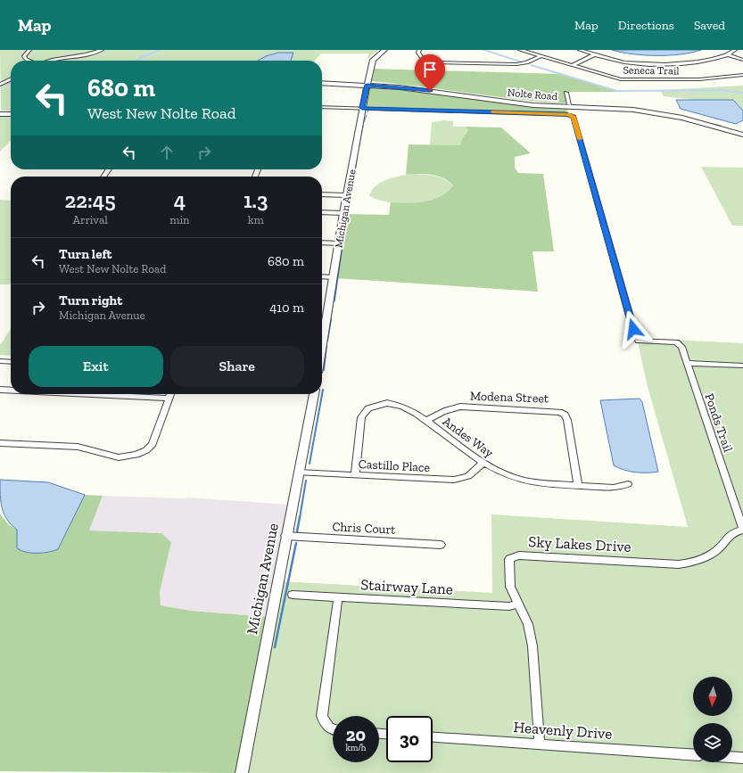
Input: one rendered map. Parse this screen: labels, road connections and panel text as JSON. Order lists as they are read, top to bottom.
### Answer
{
  "streets": {
    "street": [
      "Seneca Trail",
      "Nolte Road",
      "Michigan Avenue",
      "Modena Street",
      "Ponds Trail",
      "Andes Way",
      "Castillo Place",
      "Chris Court",
      "Sky Lakes Drive",
      "Stairway Lane",
      "Heavenly Drive"
    ]
  },
  "crossings": [
    ["Nolte Road", "Michigan Avenue"],
    ["Michigan Avenue", "Castillo Place"],
    ["Michigan Avenue", "Chris Court"],
    ["Modena Street", "Andes Way"],
    ["Ponds Trail", "Sky Lakes Drive"],
    ["Andes Way", "Castillo Place"],
    ["Sky Lakes Drive", "Stairway Lane"],
    ["Sky Lakes Drive", "Heavenly Drive"]
  ],
  "north": "bottom",
  "page": {
    "header": "Map",
    "nav": ["Map", "Directions", "Saved"],
    "turn": ["680 m", "West New Nolte Road"],
    "eta": [
      "22:45",
      "Arrival",
      "4",
      "min",
      "1.3",
      "km"
    ],
    "list": [
      {
        "name": "Turn left",
        "note": "West New Nolte Road",
        "value": "680 m"
      },
      {
        "name": "Turn right",
        "note": "Michigan Avenue",
        "value": "410 m"
      }
    ],
    "buttons": ["Exit", "Share"],
    "speed": "20 km/h",
    "limit": "30"
  }
}
